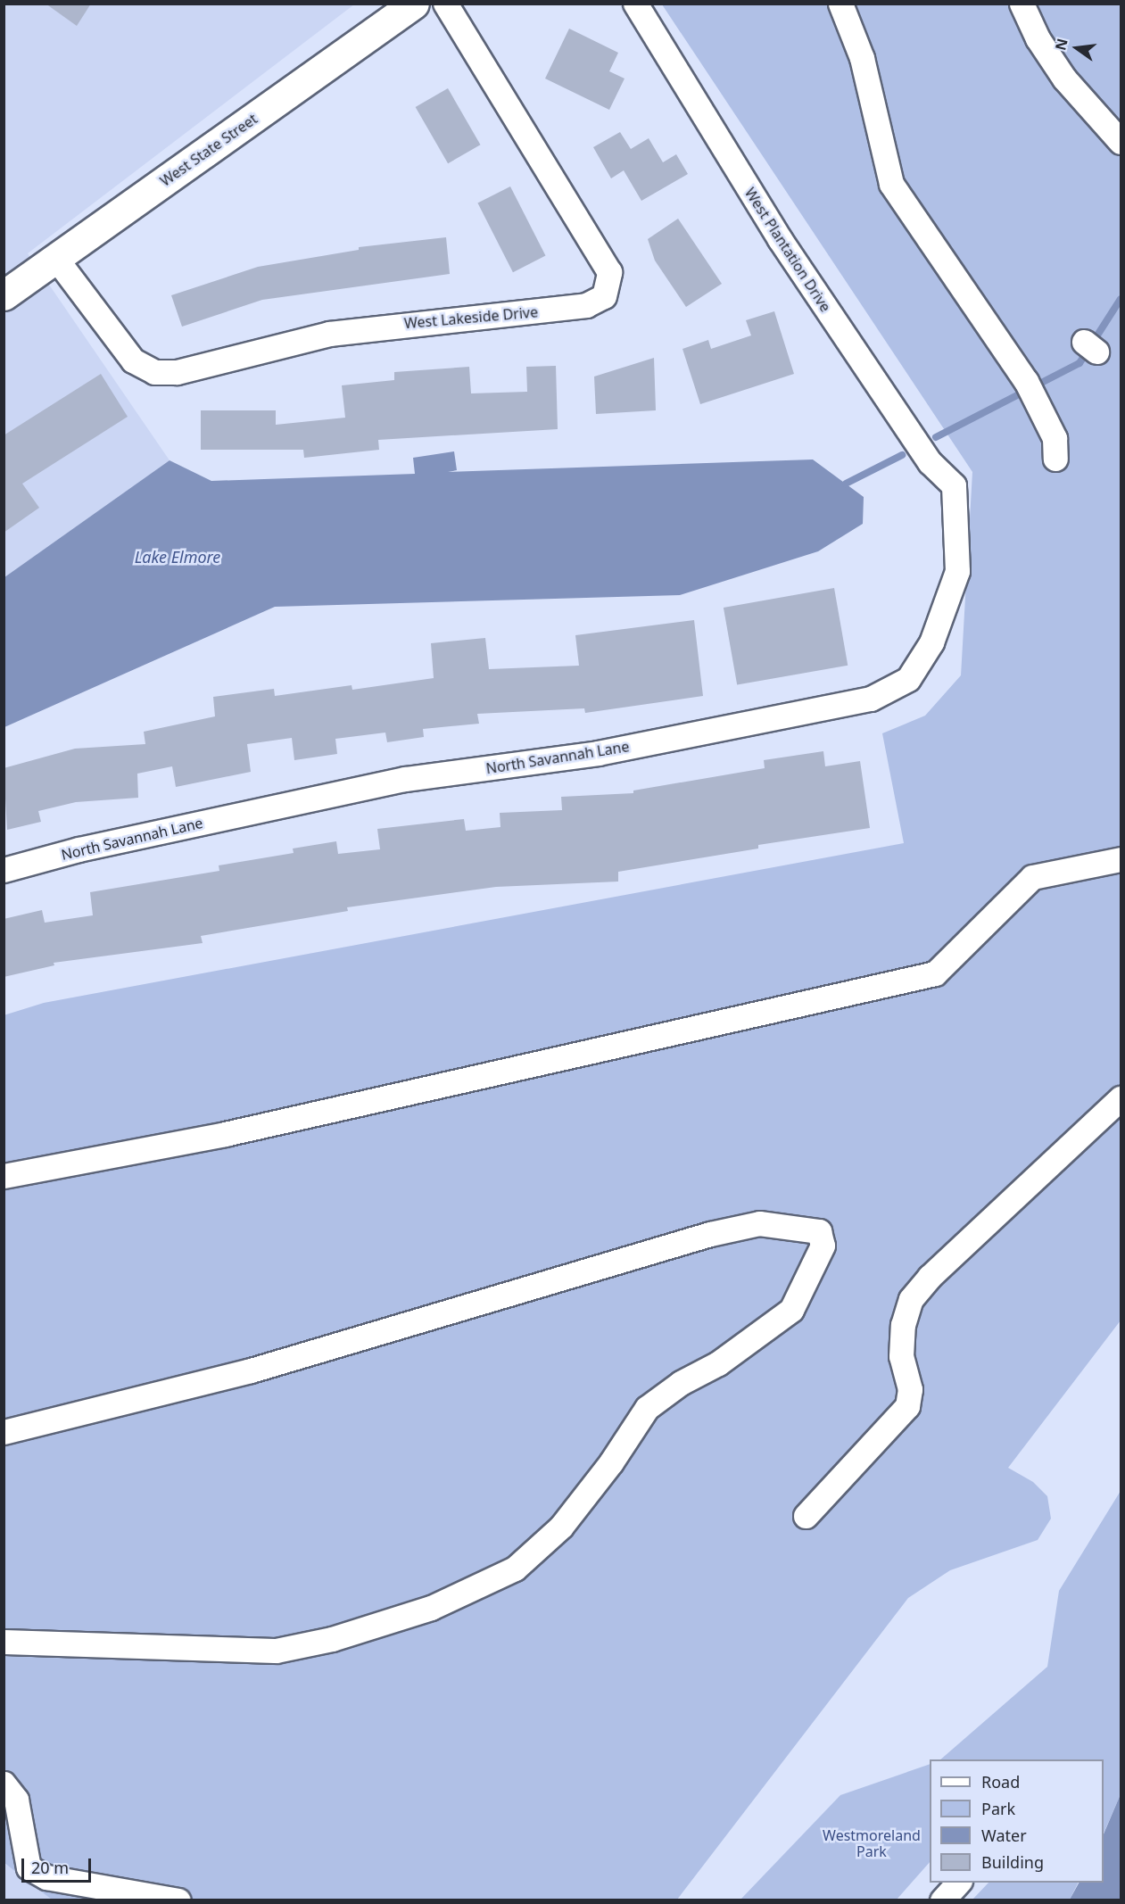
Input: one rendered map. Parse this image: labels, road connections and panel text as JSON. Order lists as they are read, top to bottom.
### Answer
{
  "streets": {
    "main road": ["West State Street"],
    "street": ["West Plantation Drive", "West Lakeside Drive", "North Savannah Lane"]
  },
  "crossings": [
    ["West State Street", "West Lakeside Drive"],
    ["West Plantation Drive", "North Savannah Lane"]
  ],
  "water": ["Lake Elmore"],
  "parks": ["Westmoreland Park"],
  "legend": [
    "Road",
    "Park",
    "Water",
    "Building"
  ],
  "scale_bar": "20 m",
  "north": "left"
}
